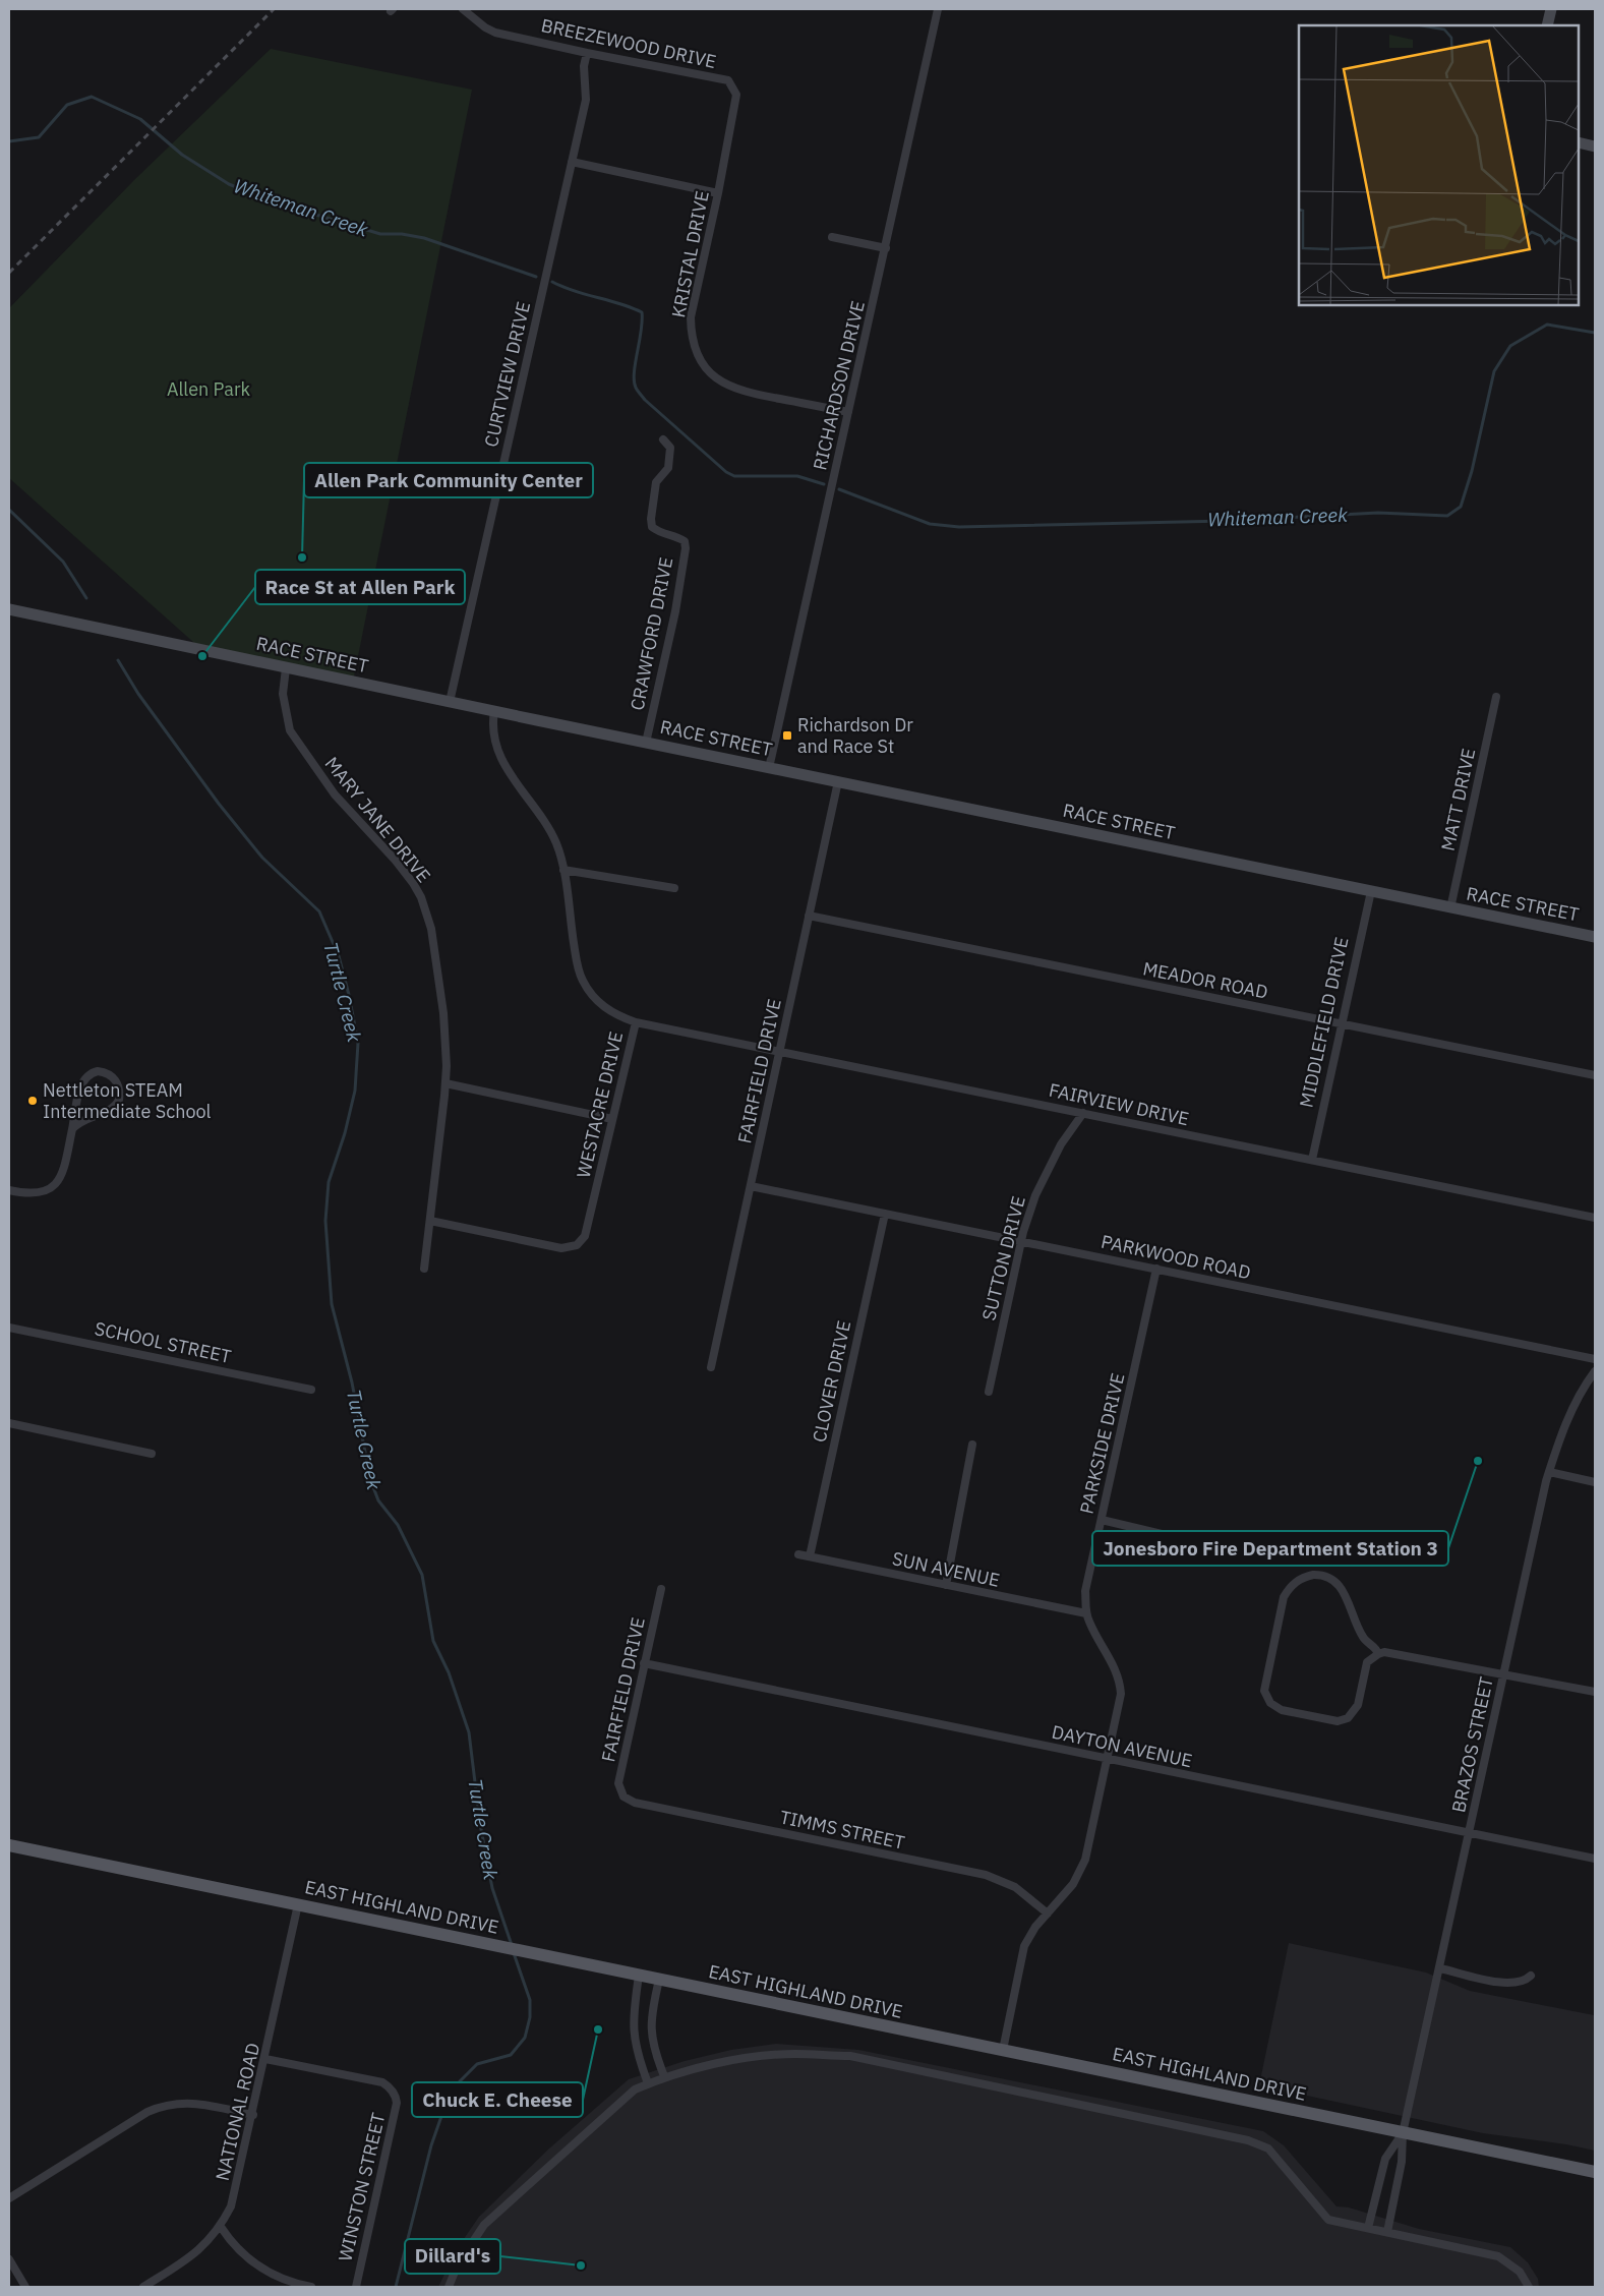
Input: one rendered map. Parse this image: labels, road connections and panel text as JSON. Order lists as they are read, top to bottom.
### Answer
{
  "streets": {
    "main road": ["EAST HIGHLAND DRIVE"],
    "street": [
      "BREEZEWOOD DRIVE",
      "KRISTAL DRIVE",
      "CURTVIEW DRIVE",
      "RICHARDSON DRIVE",
      "CRAWFORD DRIVE",
      "RACE STREET",
      "MATT DRIVE",
      "MARY JANE DRIVE",
      "MEADOR ROAD",
      "MIDDLEFIELD DRIVE",
      "FAIRFIELD DRIVE",
      "WESTACRE DRIVE",
      "FAIRVIEW DRIVE",
      "PARKWOOD ROAD",
      "SUTTON DRIVE",
      "SCHOOL STREET",
      "CLOVER DRIVE",
      "PARKSIDE DRIVE",
      "SUN AVENUE",
      "BRAZOS STREET",
      "DAYTON AVENUE",
      "TIMMS STREET",
      "NATIONAL ROAD",
      "WINSTON STREET"
    ]
  },
  "crossings": [
    ["BREEZEWOOD DRIVE", "KRISTAL DRIVE"],
    ["BREEZEWOOD DRIVE", "CURTVIEW DRIVE"],
    ["KRISTAL DRIVE", "RICHARDSON DRIVE"],
    ["CURTVIEW DRIVE", "RACE STREET"],
    ["RICHARDSON DRIVE", "RACE STREET"],
    ["CRAWFORD DRIVE", "RACE STREET"],
    ["RACE STREET", "MATT DRIVE"],
    ["RACE STREET", "MARY JANE DRIVE"],
    ["RACE STREET", "MIDDLEFIELD DRIVE"],
    ["RACE STREET", "FAIRFIELD DRIVE"],
    ["RACE STREET", "WESTACRE DRIVE"],
    ["MARY JANE DRIVE", "WESTACRE DRIVE"],
    ["MEADOR ROAD", "MIDDLEFIELD DRIVE"],
    ["MEADOR ROAD", "FAIRFIELD DRIVE"],
    ["MIDDLEFIELD DRIVE", "FAIRVIEW DRIVE"],
    ["FAIRFIELD DRIVE", "FAIRVIEW DRIVE"],
    ["FAIRFIELD DRIVE", "PARKWOOD ROAD"],
    ["FAIRFIELD DRIVE", "DAYTON AVENUE"],
    ["FAIRFIELD DRIVE", "TIMMS STREET"],
    ["WESTACRE DRIVE", "FAIRVIEW DRIVE"],
    ["FAIRVIEW DRIVE", "SUTTON DRIVE"],
    ["PARKWOOD ROAD", "SUTTON DRIVE"],
    ["PARKWOOD ROAD", "CLOVER DRIVE"],
    ["PARKWOOD ROAD", "PARKSIDE DRIVE"],
    ["CLOVER DRIVE", "SUN AVENUE"],
    ["PARKSIDE DRIVE", "SUN AVENUE"],
    ["PARKSIDE DRIVE", "DAYTON AVENUE"],
    ["PARKSIDE DRIVE", "TIMMS STREET"],
    ["PARKSIDE DRIVE", "EAST HIGHLAND DRIVE"],
    ["BRAZOS STREET", "DAYTON AVENUE"],
    ["BRAZOS STREET", "EAST HIGHLAND DRIVE"],
    ["EAST HIGHLAND DRIVE", "NATIONAL ROAD"],
    ["NATIONAL ROAD", "WINSTON STREET"]
  ],
  "water": ["Whiteman Creek", "Turtle Creek"],
  "parks": ["Allen Park"],
  "places": {
    "other": [
      "Allen Park Community Center",
      "Race St at Allen Park",
      "Nettleton STEAM Intermediate School",
      "Jonesboro Fire Department Station 3",
      "Chuck E. Cheese",
      "Dillard's"
    ],
    "transit": ["Richardson Dr and Race St"]
  }
}
